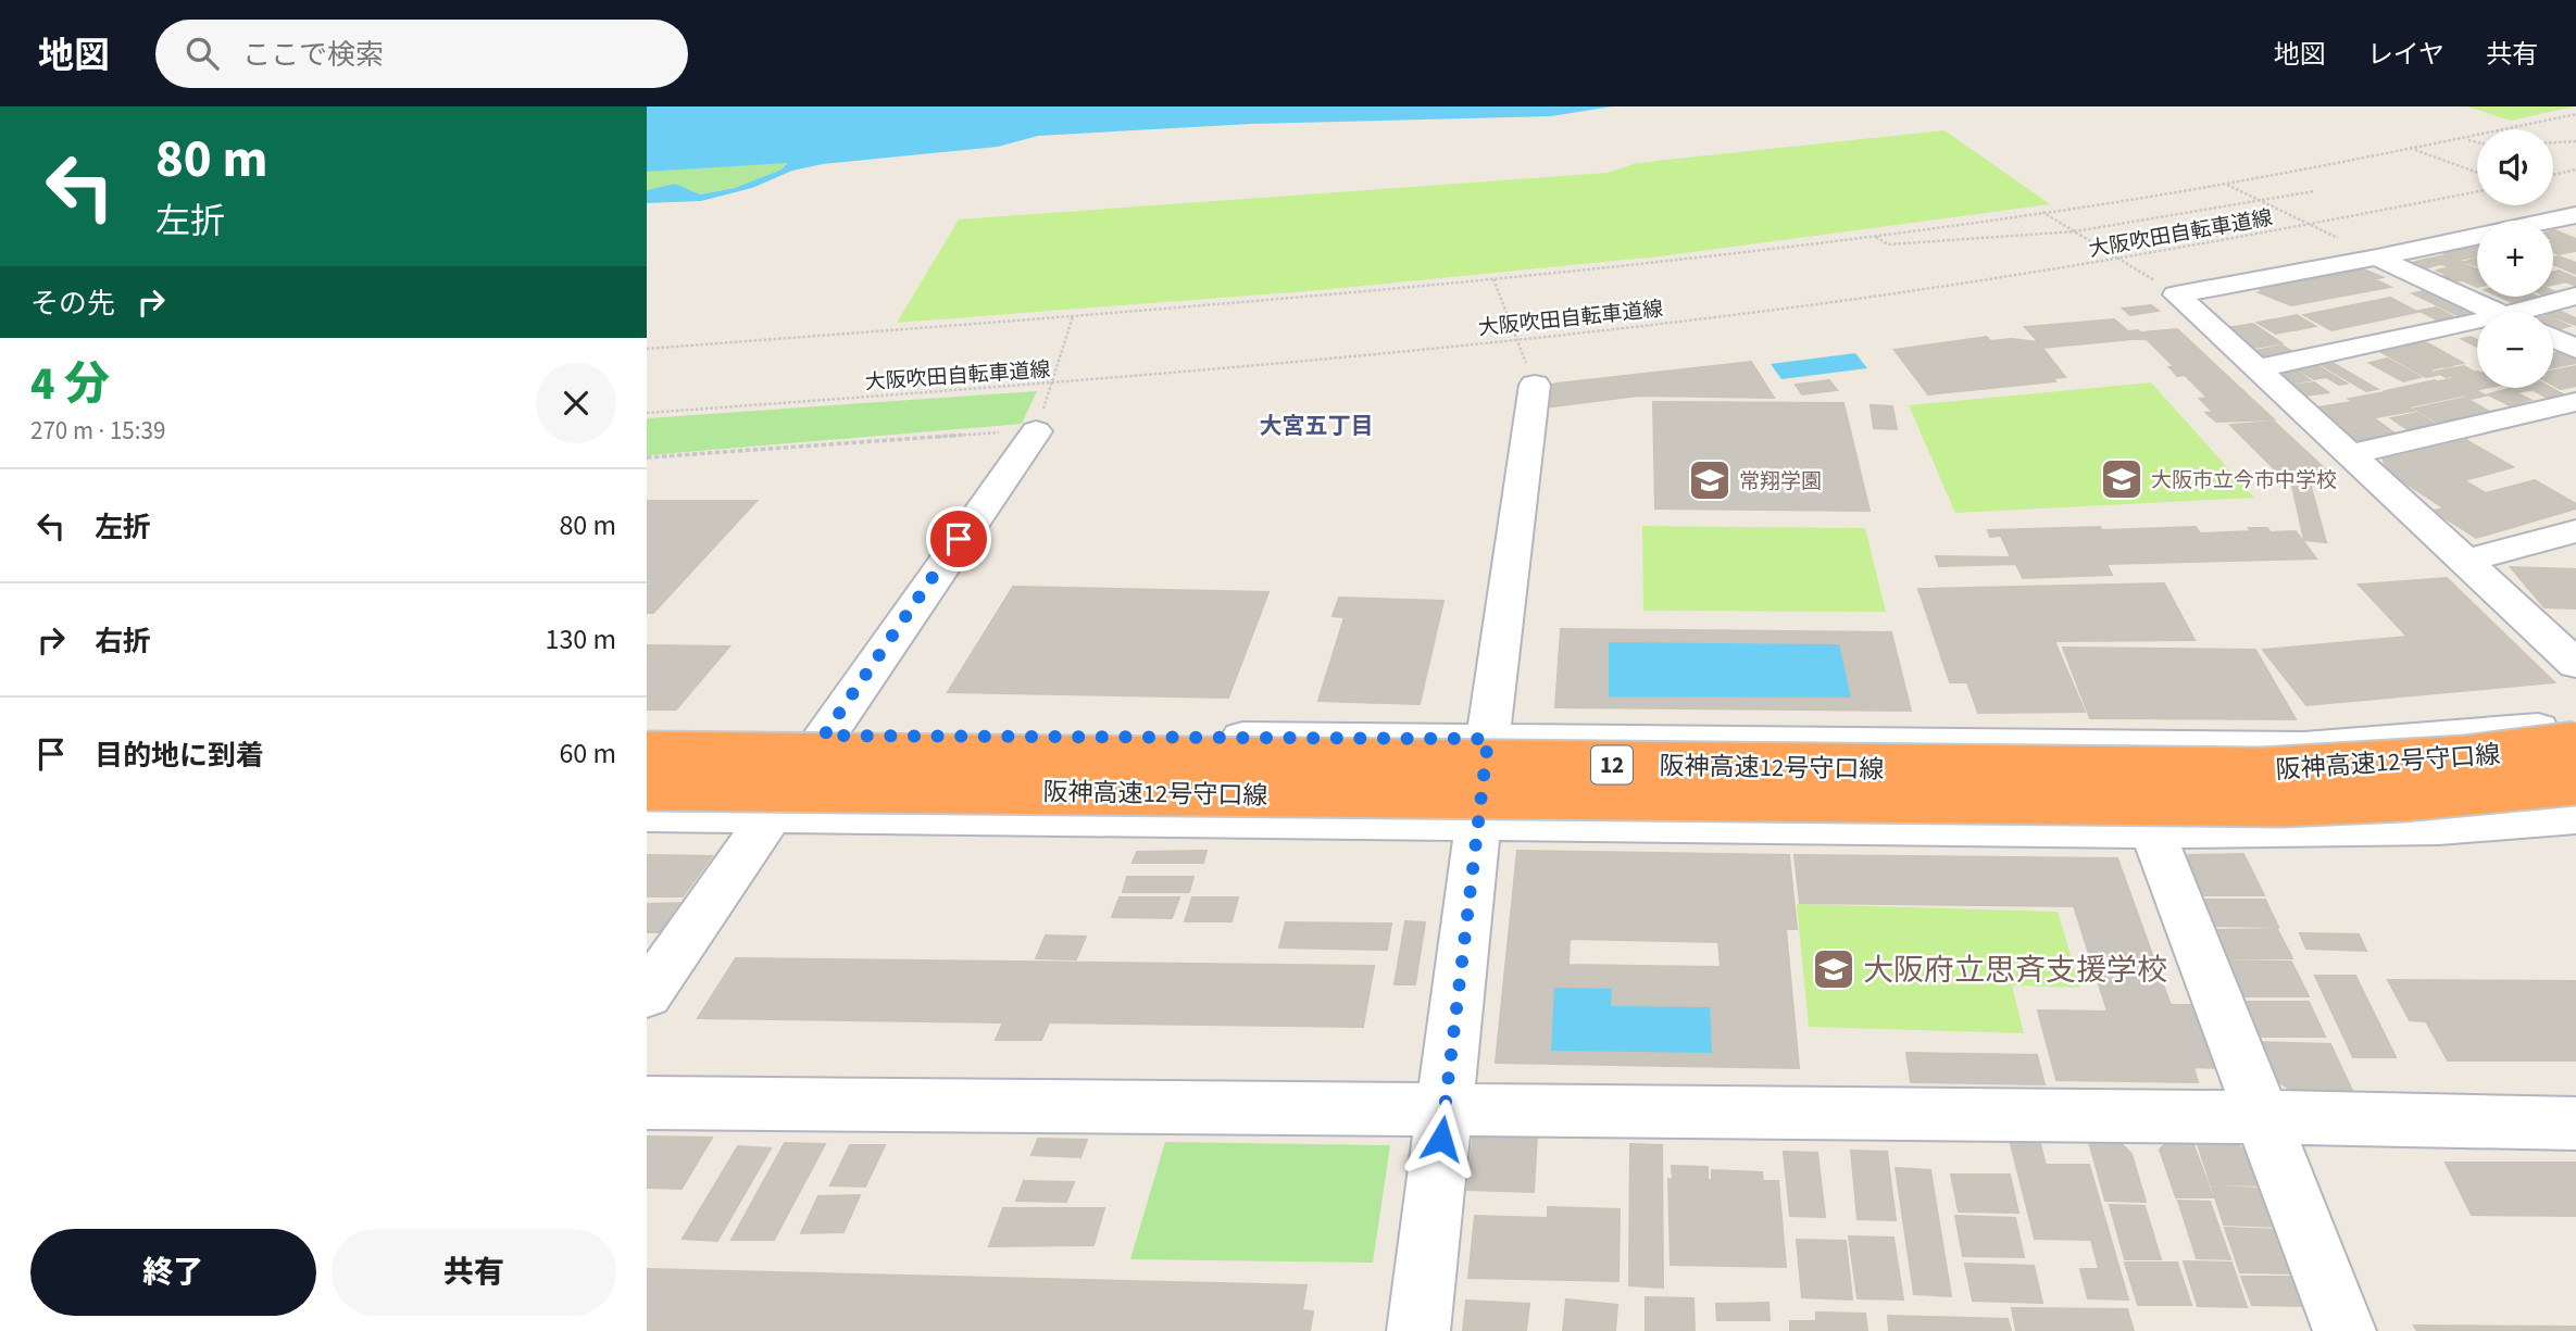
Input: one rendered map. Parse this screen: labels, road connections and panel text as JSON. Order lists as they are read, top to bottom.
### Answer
{
  "streets": {
    "highway": ["阪神高速12号守口線", "12"],
    "path": ["大阪吹田自転車道線"]
  },
  "districts": ["大宮五丁目"],
  "places": {
    "school or university": ["大阪市立今市中学校", "常翔学園", "大阪府立思斉支援学校"]
  },
  "page": {
    "header": "地図",
    "search": "ここで検索",
    "nav": ["地図", "レイヤ", "共有"],
    "turn": ["80 m", "左折"],
    "map_buttons": ["+", "−"],
    "then": "その先",
    "heading": ["4 分", "270 m · 15:39"],
    "list": [
      {
        "name": "左折",
        "value": "80 m"
      },
      {
        "name": "右折",
        "value": "130 m"
      },
      {
        "name": "目的地に到着",
        "value": "60 m"
      }
    ],
    "buttons": ["終了", "共有"]
  }
}
